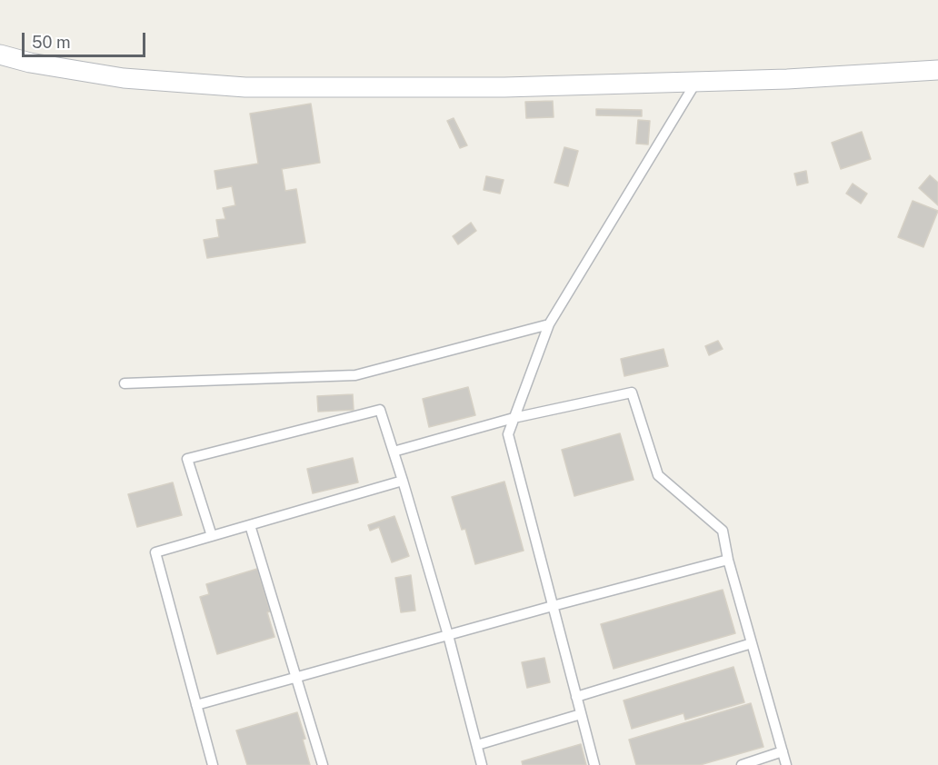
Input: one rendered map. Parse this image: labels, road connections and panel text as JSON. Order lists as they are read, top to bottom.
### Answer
{
  "scale_bar": "50 m"
}
